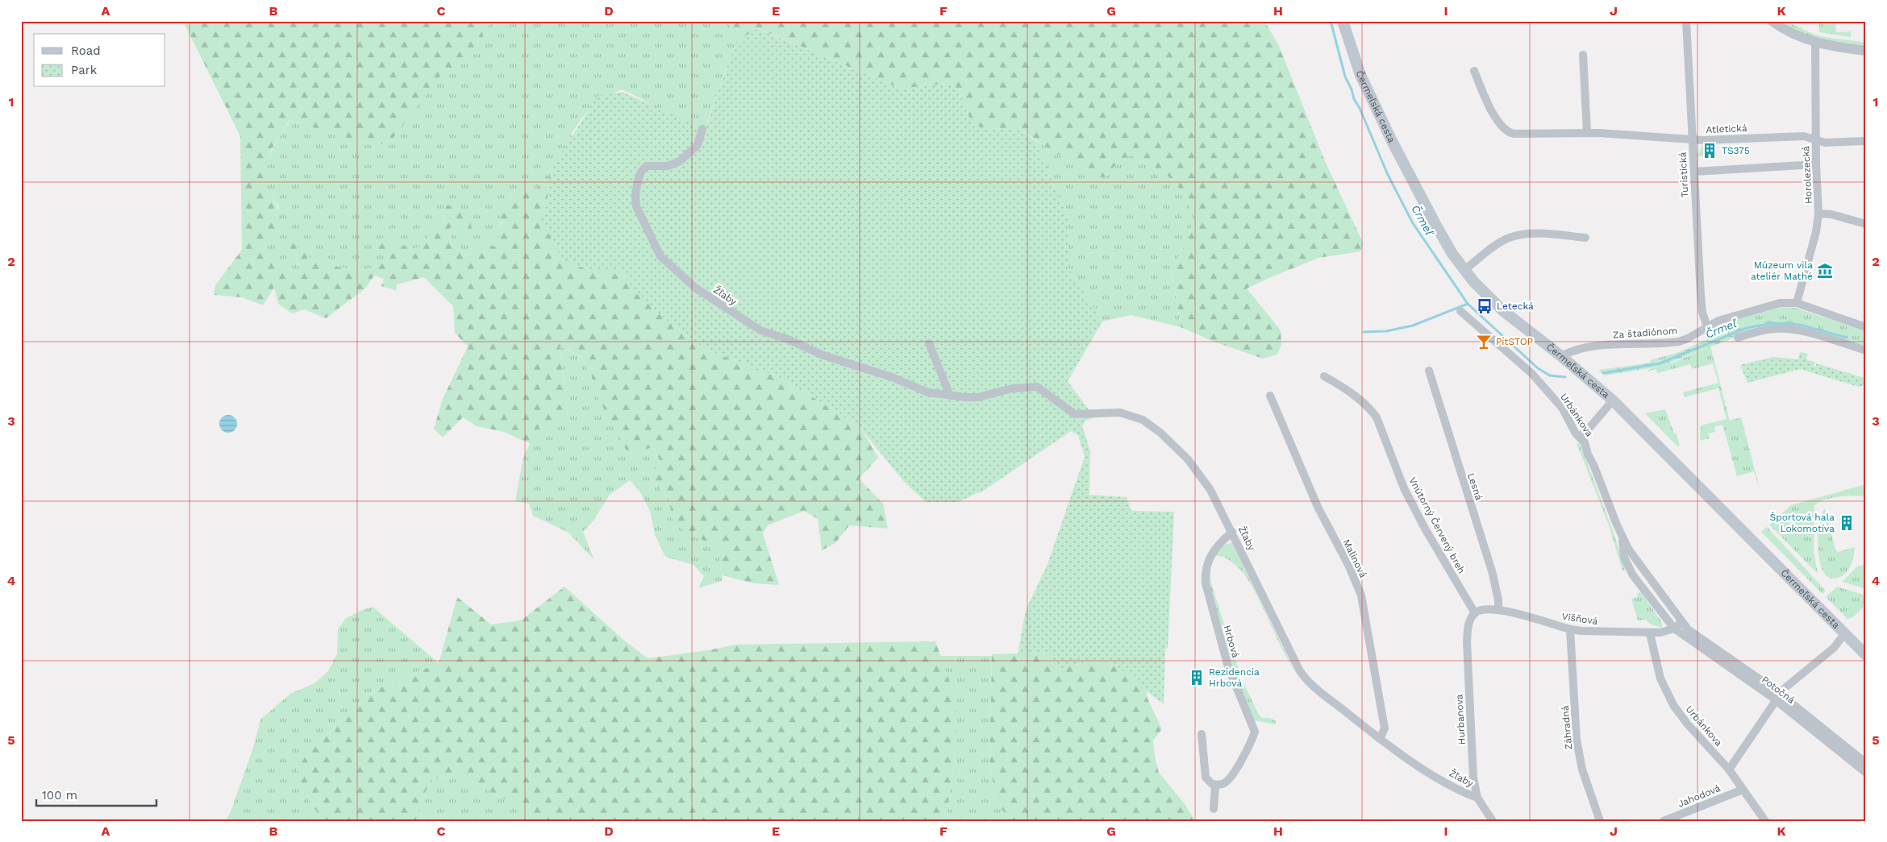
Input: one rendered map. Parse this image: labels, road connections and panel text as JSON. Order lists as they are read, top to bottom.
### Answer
{
  "streets": {
    "main road": ["Čermeľská cesta"],
    "street": [
      "Atletická",
      "Turistická",
      "Horolezecká",
      "Žľaby",
      "Za štadiónom",
      "Urbánkova",
      "Lesná",
      "Vnútorný Červený breh",
      "Malinová",
      "Višňová",
      "Hrbová",
      "Potočná",
      "Hurbanova",
      "Záhradná",
      "Jahodová"
    ]
  },
  "crossings": [
    ["Čermeľská cesta", "Za štadiónom"],
    ["Atletická", "Turistická"],
    ["Atletická", "Horolezecká"],
    ["Turistická", "Za štadiónom"],
    ["Horolezecká", "Za štadiónom"],
    ["Žľaby", "Malinová"],
    ["Žľaby", "Hrbová"],
    ["Žľaby", "Hurbanova"],
    ["Urbánkova", "Višňová"],
    ["Urbánkova", "Potočná"],
    ["Urbánkova", "Jahodová"],
    ["Lesná", "Višňová"],
    ["Vnútorný Červený breh", "Višňová"],
    ["Vnútorný Červený breh", "Hurbanova"],
    ["Višňová", "Potočná"],
    ["Višňová", "Hurbanova"],
    ["Višňová", "Záhradná"]
  ],
  "water": ["Črmeľ"],
  "places": {
    "building": ["TS375", "Športová hala Lokomotíva", "Rezidencia Hrbová"],
    "museum": ["Múzeum vila ateliér Mathé"],
    "bus stop": ["Letecká"],
    "bar": ["PitSTOP"]
  },
  "legend": ["Road", "Park"],
  "scale_bar": "100 m",
  "grid": {
    "columns": [
      "A",
      "B",
      "C",
      "D",
      "E",
      "F",
      "G",
      "H",
      "I",
      "J",
      "K"
    ],
    "rows": [
      "1",
      "2",
      "3",
      "4",
      "5"
    ]
  }
}
